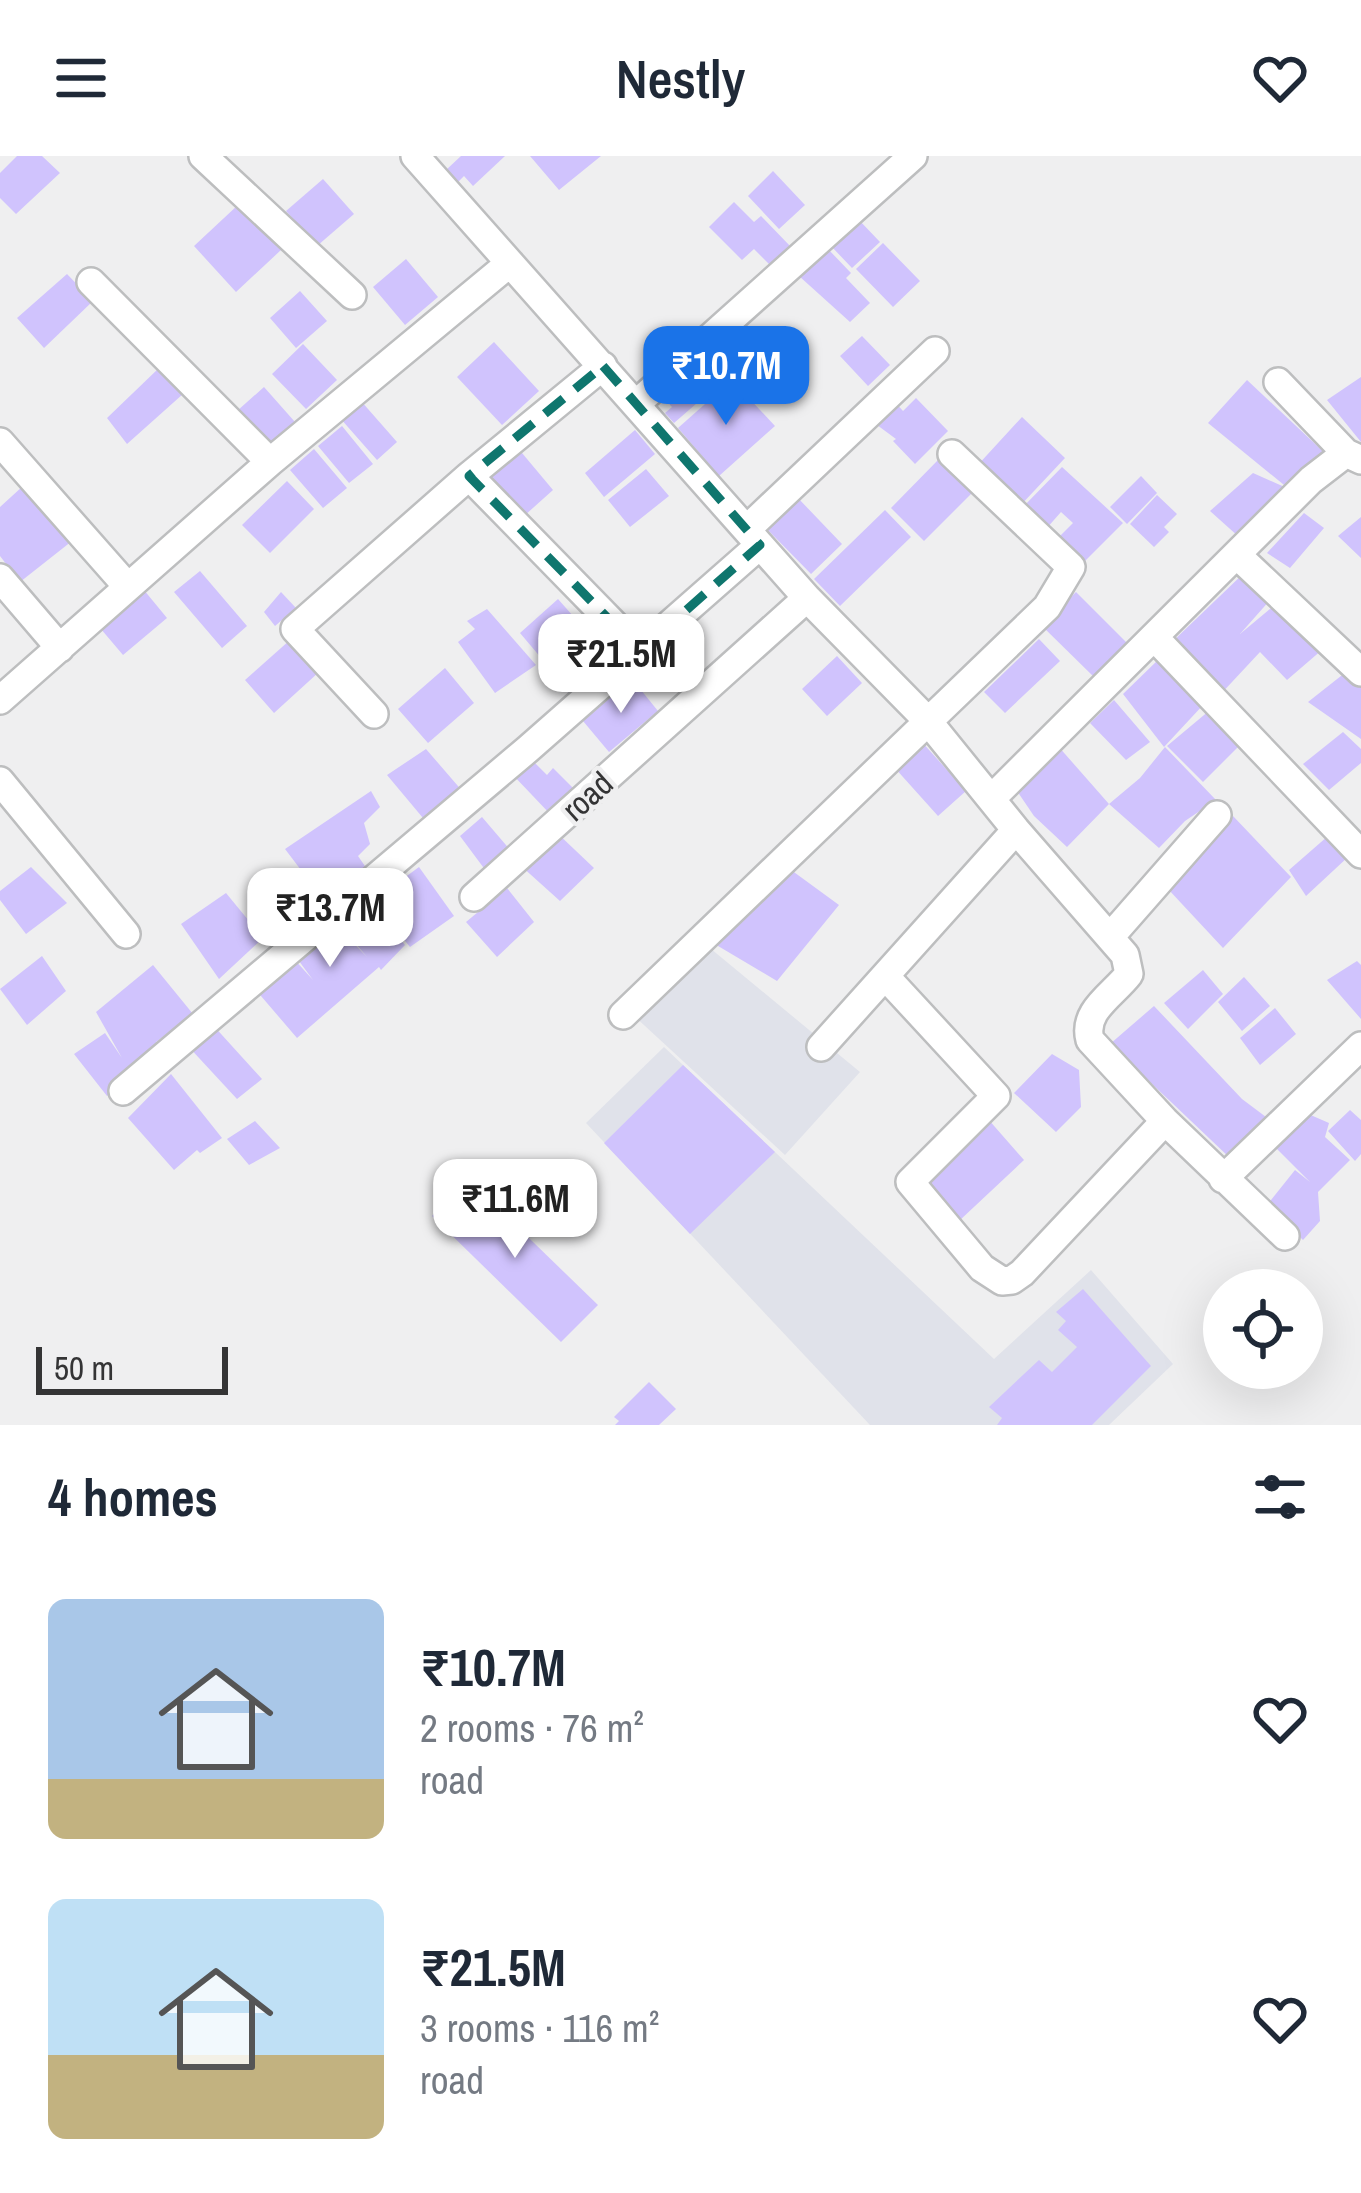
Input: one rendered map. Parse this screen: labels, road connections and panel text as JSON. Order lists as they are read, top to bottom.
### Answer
{
  "streets": {
    "street": ["road"]
  },
  "scale_bar": "50 m",
  "page": {
    "header": "Nestly",
    "price": [
      "₹10.7M",
      "₹21.5M",
      "₹13.7M",
      "₹11.6M"
    ],
    "scale": "50 m",
    "heading": "4 homes",
    "list": [
      {
        "name": "₹10.7M",
        "note": "2 rooms · 76 m² · road"
      },
      {
        "name": "₹21.5M",
        "note": "3 rooms · 116 m² · road"
      }
    ]
  }
}
